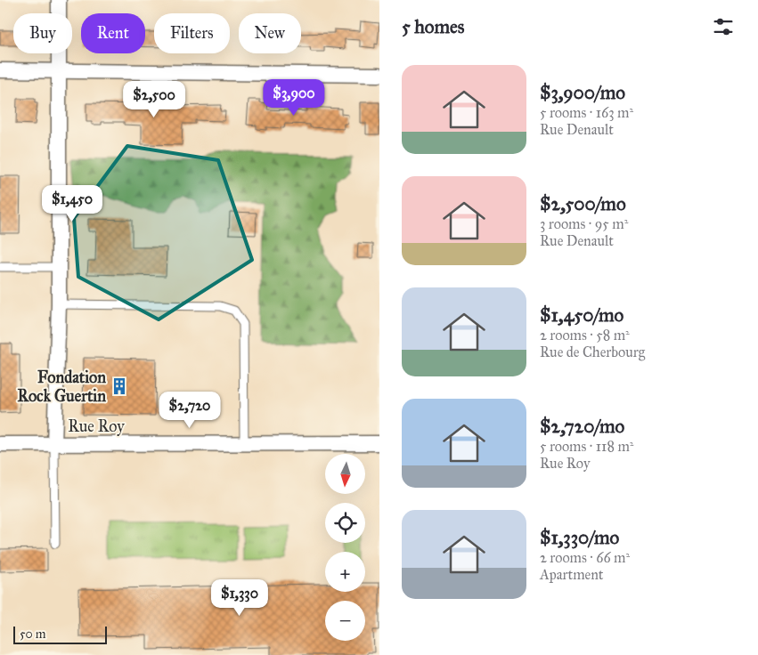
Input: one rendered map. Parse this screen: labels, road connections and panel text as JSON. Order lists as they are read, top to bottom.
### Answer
{
  "streets": {
    "street": ["Rue Roy"]
  },
  "places": {
    "building": ["Fondation Rock Guertin"]
  },
  "scale_bar": "50 m",
  "north": "bottom",
  "page": {
    "heading": "5 homes",
    "chip": [
      "Buy",
      "Rent",
      "Filters",
      "New"
    ],
    "list": [
      {
        "name": "$3,900/mo",
        "note": "5 rooms · 163 m² · Rue Denault"
      },
      {
        "name": "$2,500/mo",
        "note": "3 rooms · 95 m² · Rue Denault"
      },
      {
        "name": "$1,450/mo",
        "note": "2 rooms · 58 m² · Rue de Cherbourg"
      },
      {
        "name": "$2,720/mo",
        "note": "5 rooms · 118 m² · Rue Roy"
      },
      {
        "name": "$1,330/mo",
        "note": "2 rooms · 66 m² · Apartment"
      }
    ],
    "price": [
      "$3,900",
      "$2,500",
      "$1,450",
      "$2,720",
      "$1,330"
    ],
    "map_buttons": ["+", "−"],
    "scale": "50 m"
  }
}
